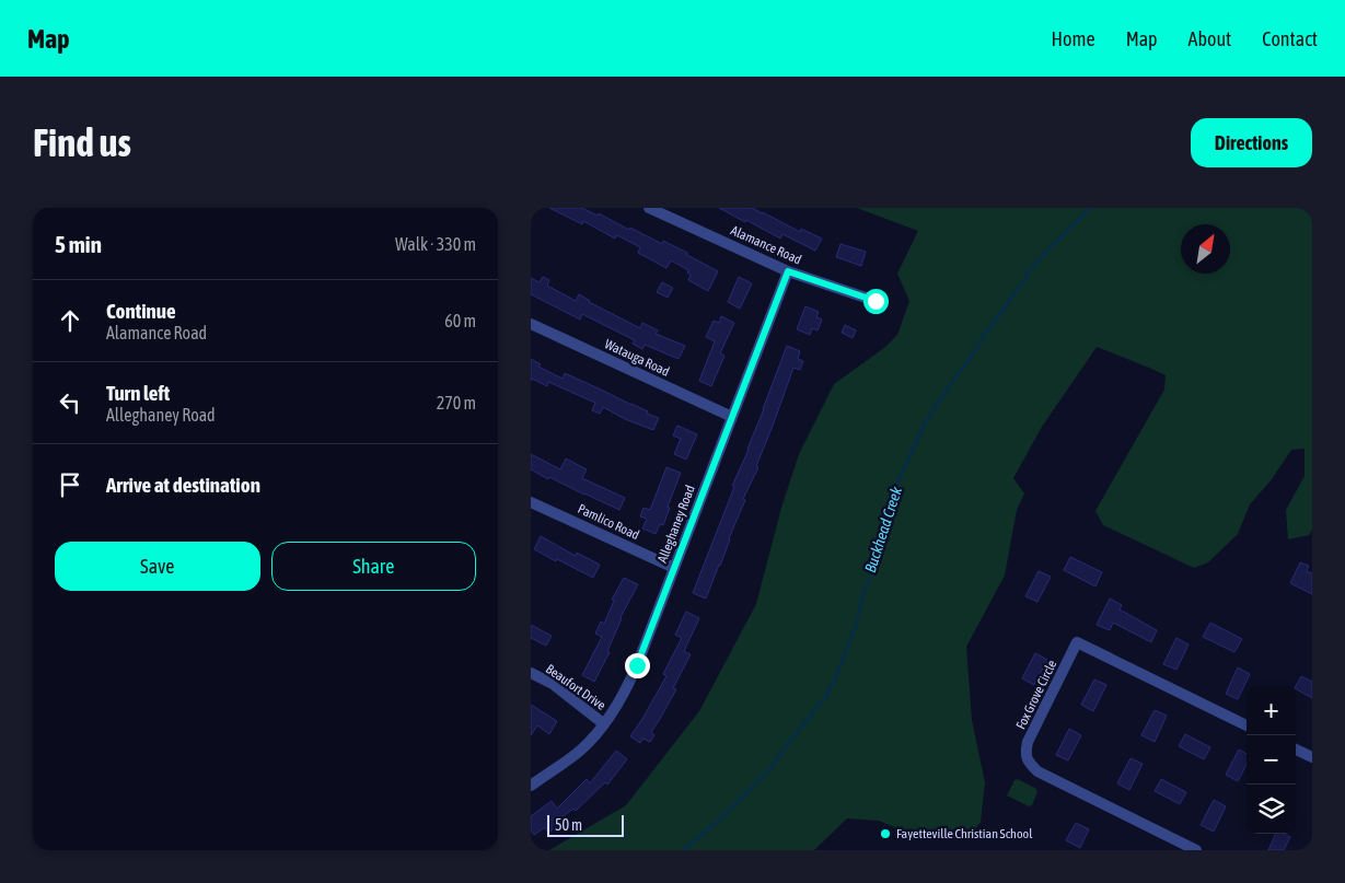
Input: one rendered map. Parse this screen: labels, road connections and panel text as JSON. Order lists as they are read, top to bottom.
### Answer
{
  "streets": {
    "street": [
      "Alamance Road",
      "Watauga Road",
      "Pamlico Road",
      "Alleghaney Road",
      "Beaufort Drive",
      "Fox Grove Circle"
    ]
  },
  "crossings": [
    ["Alamance Road", "Alleghaney Road"],
    ["Watauga Road", "Alleghaney Road"],
    ["Pamlico Road", "Alleghaney Road"],
    ["Alleghaney Road", "Beaufort Drive"]
  ],
  "water": ["Buckhead Creek"],
  "places": ["Fayetteville Christian School"],
  "scale_bar": "50 m",
  "north": "top right",
  "page": {
    "header": "Map",
    "nav": [
      "Home",
      "Map",
      "About",
      "Contact"
    ],
    "buttons": [
      "Directions",
      ["Save", "Share"]
    ],
    "title": "Find us",
    "heading": ["5 min", "Walk · 330 m"],
    "list": [
      ["Continue", "Alamance Road", "60 m"],
      ["Turn left", "Alleghaney Road", "270 m"],
      "Arrive at destination"
    ],
    "map_buttons": ["+", "−"],
    "scale": "50 m"
  }
}
